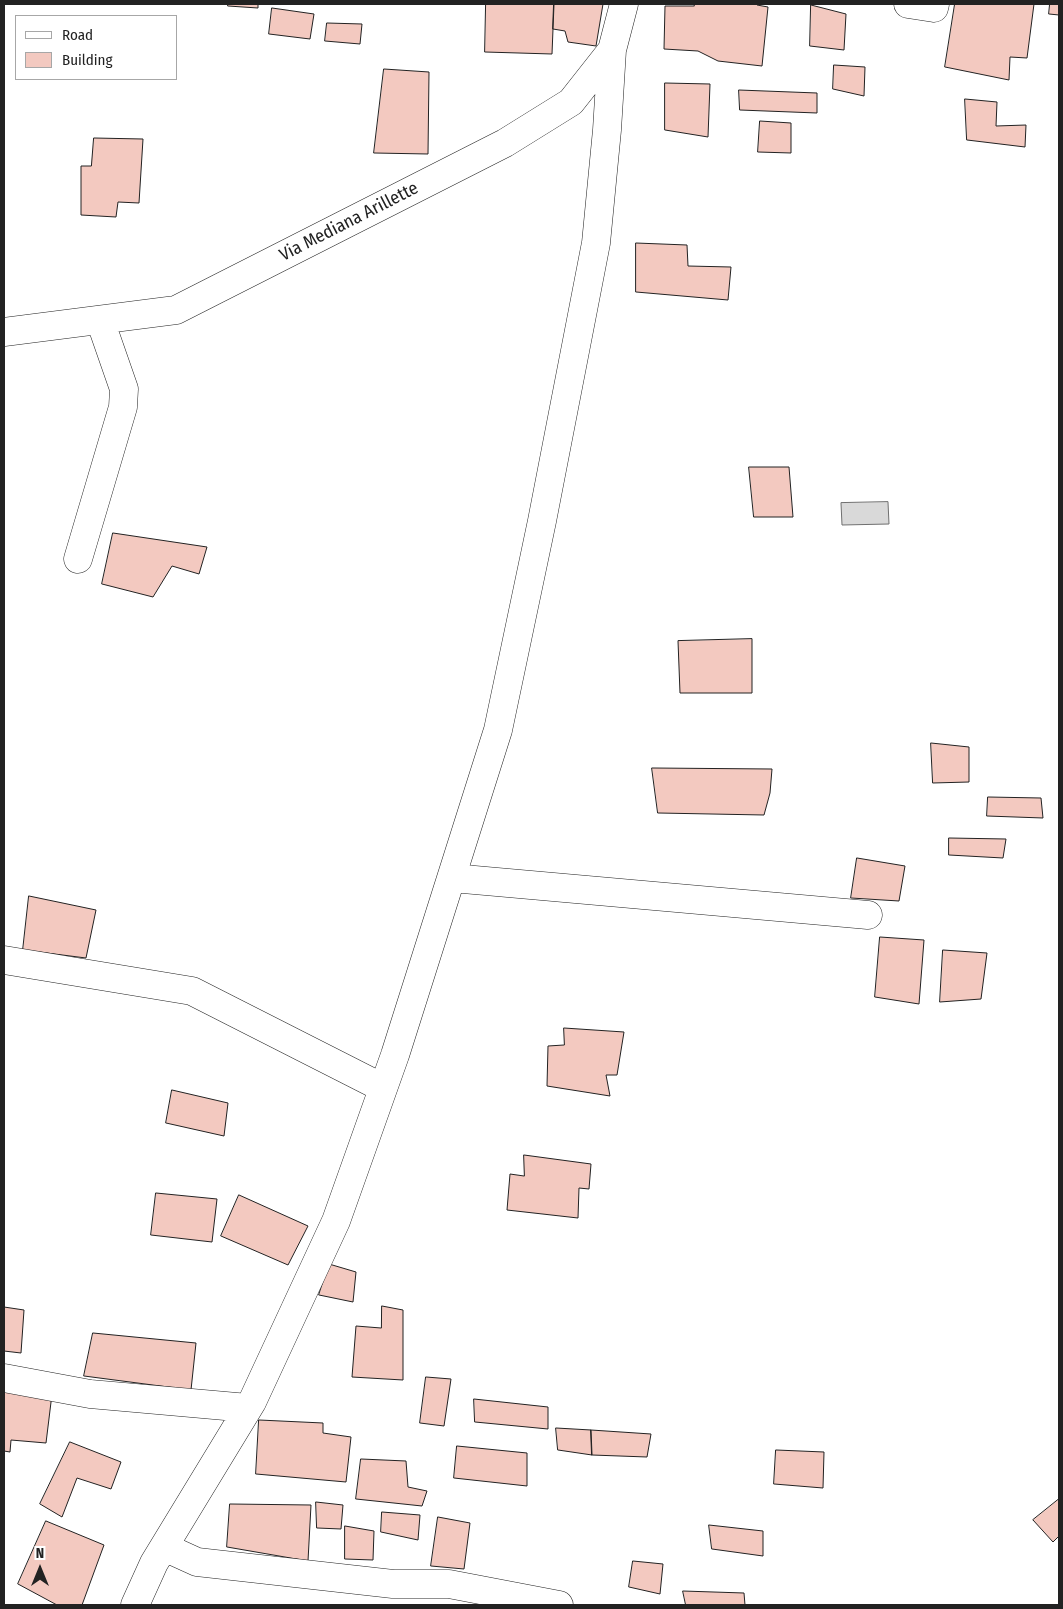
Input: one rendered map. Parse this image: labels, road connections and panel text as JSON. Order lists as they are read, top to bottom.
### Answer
{
  "streets": {
    "street": ["Via Mediana Arillette"]
  },
  "legend": ["Road", "Building"],
  "north": "top"
}
